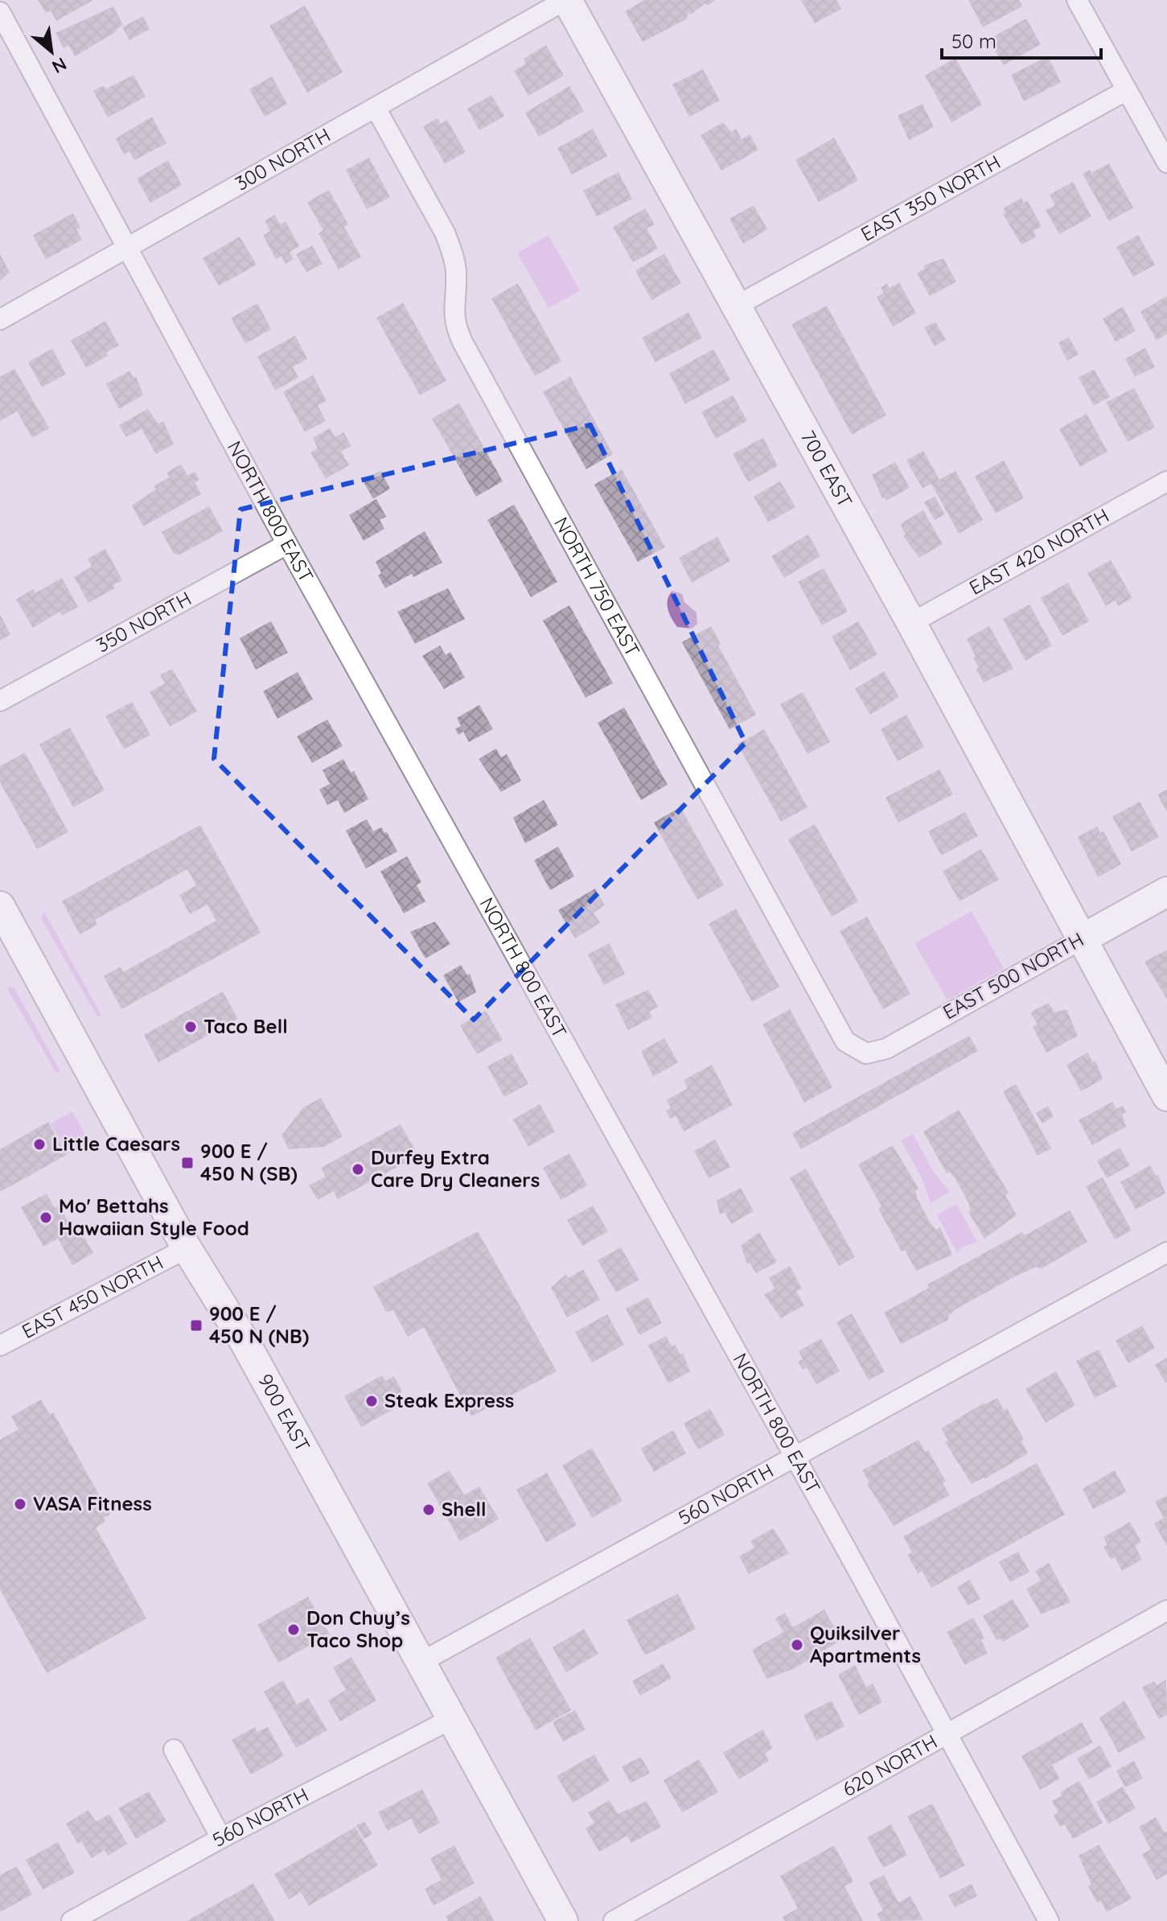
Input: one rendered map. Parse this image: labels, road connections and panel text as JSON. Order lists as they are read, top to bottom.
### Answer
{
  "streets": {
    "street": [
      "300 NORTH",
      "EAST 350 NORTH",
      "700 EAST",
      "NORTH 800 EAST",
      "EAST 420 NORTH",
      "NORTH 750 EAST",
      "350 NORTH",
      "EAST 500 NORTH",
      "EAST 450 NORTH",
      "900 EAST",
      "560 NORTH",
      "620 NORTH"
    ]
  },
  "crossings": [
    ["300 NORTH", "700 EAST"],
    ["300 NORTH", "NORTH 800 EAST"],
    ["300 NORTH", "NORTH 750 EAST"],
    ["EAST 350 NORTH", "700 EAST"],
    ["700 EAST", "EAST 420 NORTH"],
    ["700 EAST", "EAST 500 NORTH"],
    ["NORTH 800 EAST", "350 NORTH"],
    ["NORTH 800 EAST", "560 NORTH"],
    ["NORTH 800 EAST", "620 NORTH"],
    ["NORTH 750 EAST", "EAST 500 NORTH"],
    ["EAST 450 NORTH", "900 EAST"],
    ["900 EAST", "560 NORTH"]
  ],
  "places": {
    "other": [
      "Taco Bell",
      "Little Caesars",
      "Durfey Extra Care Dry Cleaners",
      "Mo' Bettahs Hawaiian Style Food",
      "Steak Express",
      "VASA Fitness",
      "Shell",
      "Don Chuy’s Taco Shop",
      "Quiksilver Apartments"
    ],
    "transit": ["900 E / 450 N (SB)", "900 E / 450 N (NB)"]
  },
  "scale_bar": "50 m",
  "north": "bottom right"
}
